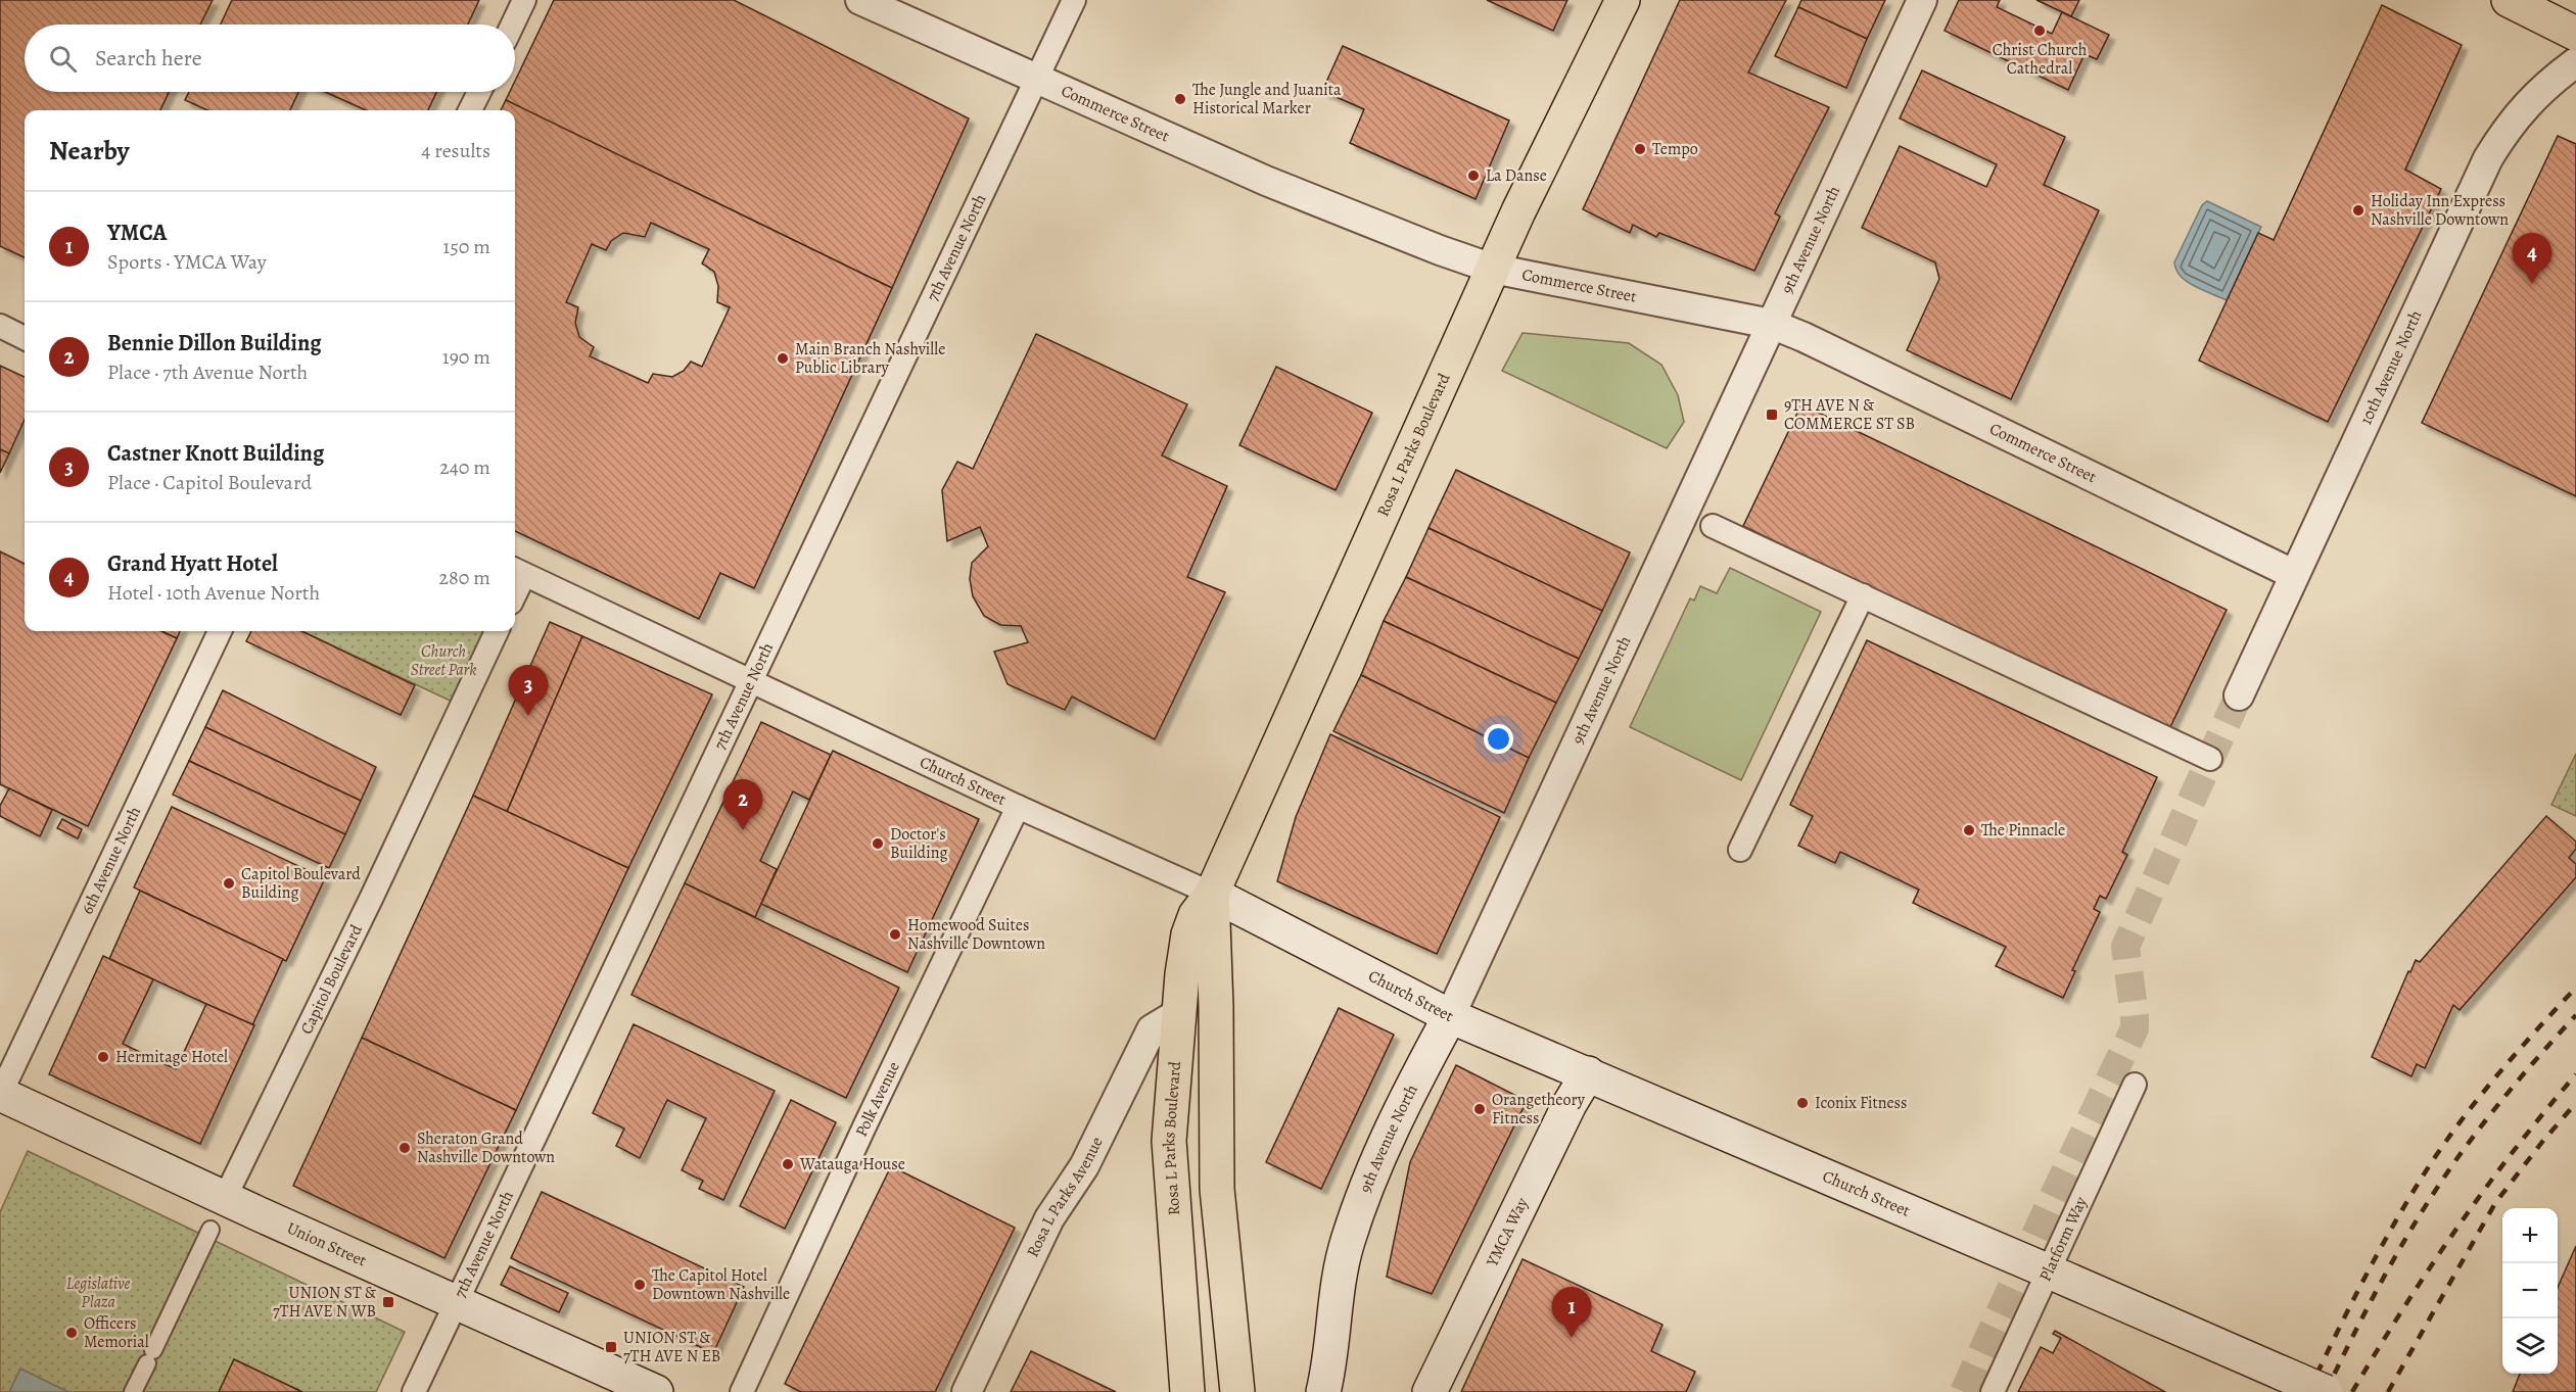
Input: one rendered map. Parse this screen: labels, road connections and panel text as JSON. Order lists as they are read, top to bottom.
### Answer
{
  "streets": {
    "main road": [
      "9th Avenue North",
      "Rosa L Parks Boulevard",
      "Church Street",
      "YMCA Way",
      "Union Street"
    ],
    "street": [
      "Commerce Street",
      "7th Avenue North",
      "10th Avenue North",
      "6th Avenue North",
      "Capitol Boulevard",
      "Polk Avenue",
      "Rosa L Parks Avenue",
      "Platform Way"
    ]
  },
  "crossings": [
    ["Commerce Street", "9th Avenue North"],
    ["Commerce Street", "7th Avenue North"],
    ["Commerce Street", "10th Avenue North"],
    ["Commerce Street", "Rosa L Parks Boulevard"],
    ["9th Avenue North", "Church Street"],
    ["7th Avenue North", "Church Street"],
    ["7th Avenue North", "Union Street"],
    ["Rosa L Parks Boulevard", "Church Street"],
    ["Rosa L Parks Boulevard", "Rosa L Parks Avenue"],
    ["Church Street", "Polk Avenue"],
    ["Church Street", "YMCA Way"],
    ["Church Street", "Platform Way"],
    ["6th Avenue North", "Union Street"],
    ["Capitol Boulevard", "Union Street"]
  ],
  "parks": ["Church Street Park", "Legislative Plaza"],
  "places": {
    "other": [
      "Christ Church Cathedral",
      "The Jungle and Juanita Historical Marker",
      "Tempo",
      "La Danse",
      "Holiday Inn Express Nashville Downtown",
      "Main Branch Nashville Public Library",
      "The Pinnacle",
      "Doctor's Building",
      "Capitol Boulevard Building",
      "Homewood Suites Nashville Downtown",
      "Hermitage Hotel",
      "Iconix Fitness",
      "Orangetheory Fitness",
      "Sheraton Grand Nashville Downtown",
      "Watauga House",
      "The Capitol Hotel Downtown Nashville",
      "Officers Memorial"
    ],
    "transit": ["9TH AVE N & COMMERCE ST SB", "UNION ST & 7TH AVE N WB", "UNION ST & 7TH AVE N EB"]
  },
  "page": {
    "search": "Search here",
    "heading": ["Nearby", "4 results"],
    "list": [
      {
        "mark": "1",
        "name": "YMCA",
        "note": "Sports · YMCA Way",
        "value": "150 m"
      },
      {
        "mark": "2",
        "name": "Bennie Dillon Building",
        "note": "Place · 7th Avenue North",
        "value": "190 m"
      },
      {
        "mark": "3",
        "name": "Castner Knott Building",
        "note": "Place · Capitol Boulevard",
        "value": "240 m"
      },
      {
        "mark": "4",
        "name": "Grand Hyatt Hotel",
        "note": "Hotel · 10th Avenue North",
        "value": "280 m"
      }
    ],
    "pins": [
      "4",
      "3",
      "2",
      "1"
    ],
    "map_buttons": ["+", "−"]
  }
}
